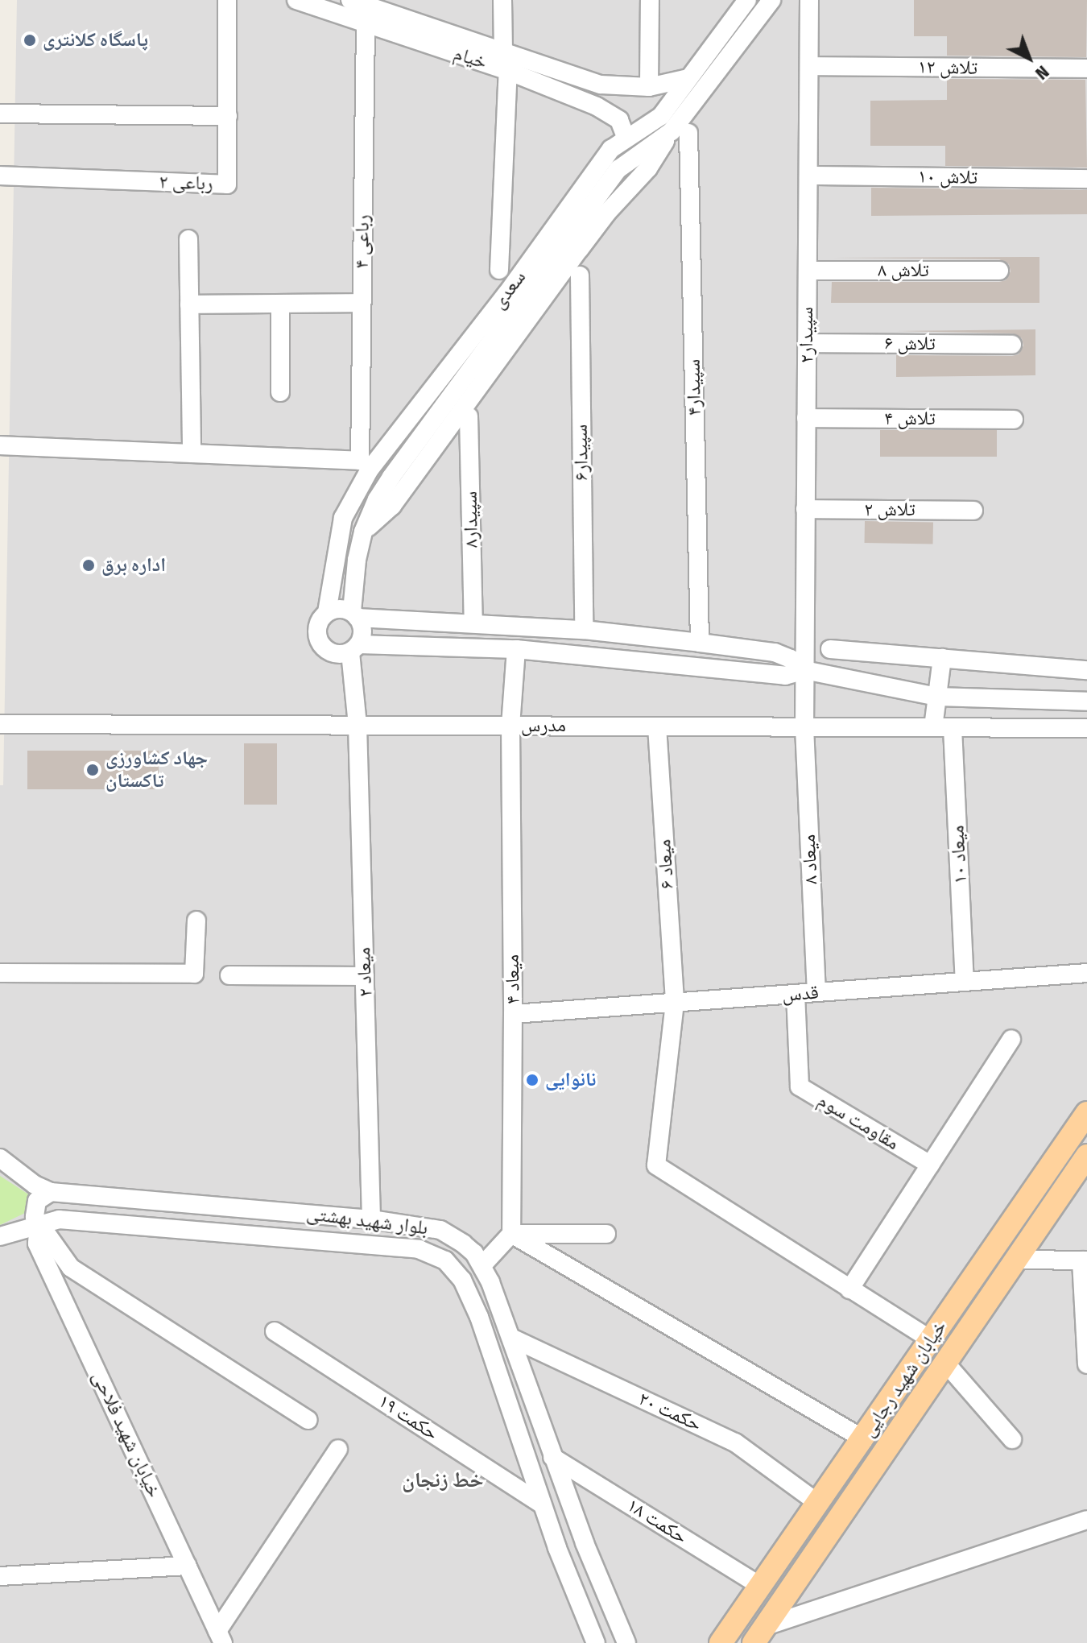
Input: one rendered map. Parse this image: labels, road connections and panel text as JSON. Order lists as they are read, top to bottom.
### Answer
{
  "streets": {
    "main road": ["خیابان شهید رجایی"],
    "street": [
      "خیام",
      "تلاش ۱۲",
      "تلاش ۱۰",
      "رباعی ۲",
      "رباعی ۴",
      "تلاش ۸",
      "سعدی",
      "سپیدار۲",
      "تلاش ۶",
      "سپیدار۴",
      "تلاش ۴",
      "سپیدار۶",
      "تلاش ۲",
      "سپیدار۸",
      "مدرس",
      "میعاد ۱۰",
      "میعاد ۸",
      "میعاد ۶",
      "میعاد ۲",
      "میعاد ۴",
      "قدس",
      "مقاومت سوم",
      "بلوار شهید بهشتی",
      "حکمت ۲۰",
      "حکمت ۱۹",
      "خیابان شهید فلاحی",
      "حکمت ۱۸"
    ]
  },
  "crossings": [
    ["خیام", "رباعی ۴"],
    ["خیام", "سعدی"],
    ["تلاش ۱۲", "سپیدار۲"],
    ["تلاش ۱۰", "سپیدار۲"],
    ["تلاش ۸", "سپیدار۲"],
    ["سعدی", "سپیدار۴"],
    ["سپیدار۲", "تلاش ۶"],
    ["سپیدار۲", "تلاش ۴"],
    ["سپیدار۲", "تلاش ۲"],
    ["سپیدار۲", "میعاد ۸"],
    ["مدرس", "میعاد ۱۰"],
    ["مدرس", "میعاد ۸"],
    ["مدرس", "میعاد ۶"],
    ["مدرس", "میعاد ۲"],
    ["مدرس", "میعاد ۴"],
    ["میعاد ۱۰", "قدس"],
    ["میعاد ۸", "قدس"],
    ["میعاد ۶", "قدس"],
    ["میعاد ۲", "بلوار شهید بهشتی"],
    ["میعاد ۴", "قدس"],
    ["قدس", "مقاومت سوم"],
    ["بلوار شهید بهشتی", "حکمت ۲۰"],
    ["بلوار شهید بهشتی", "حکمت ۱۹"],
    ["بلوار شهید بهشتی", "خیابان شهید فلاحی"],
    ["بلوار شهید بهشتی", "حکمت ۱۸"],
    ["خیابان شهید رجایی", "حکمت ۲۰"],
    ["خیابان شهید رجایی", "حکمت ۱۸"]
  ],
  "districts": ["خط زنجان"],
  "places": [
    "پاسگاه کلانتری",
    "اداره برق",
    "جهاد کشاورزی تاکستان",
    "نانوایی"
  ],
  "north": "bottom right"
}
